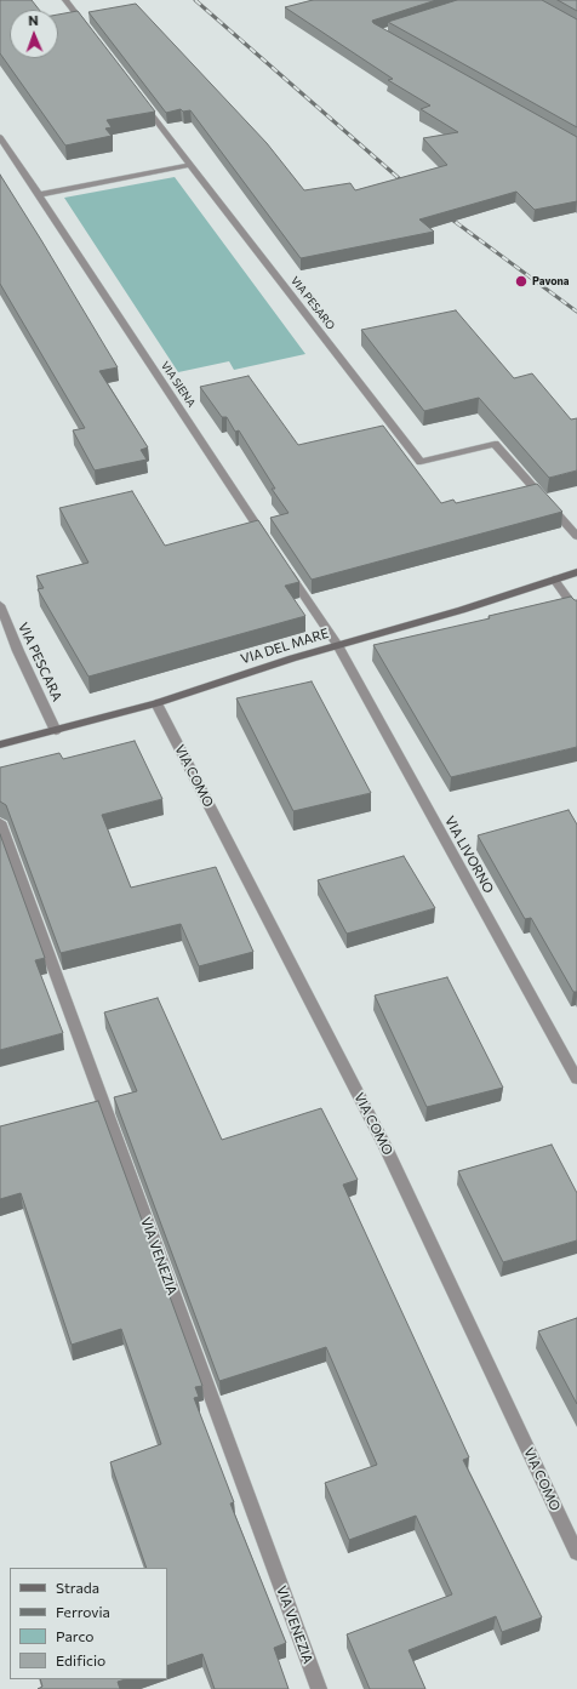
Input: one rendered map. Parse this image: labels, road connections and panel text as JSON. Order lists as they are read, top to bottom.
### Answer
{
  "streets": {
    "main road": ["VIA DEL MARE"],
    "street": [
      "VIA PESARO",
      "VIA SIENA",
      "VIA PESCARA",
      "VIA COMO",
      "VIA LIVORNO",
      "VIA VENEZIA"
    ]
  },
  "crossings": [
    ["VIA DEL MARE", "VIA PESCARA"],
    ["VIA DEL MARE", "VIA COMO"],
    ["VIA DEL MARE", "VIA LIVORNO"]
  ],
  "places": ["Pavona"],
  "legend": [
    "Strada",
    "Ferrovia",
    "Parco",
    "Edificio"
  ],
  "north": "top"
}
